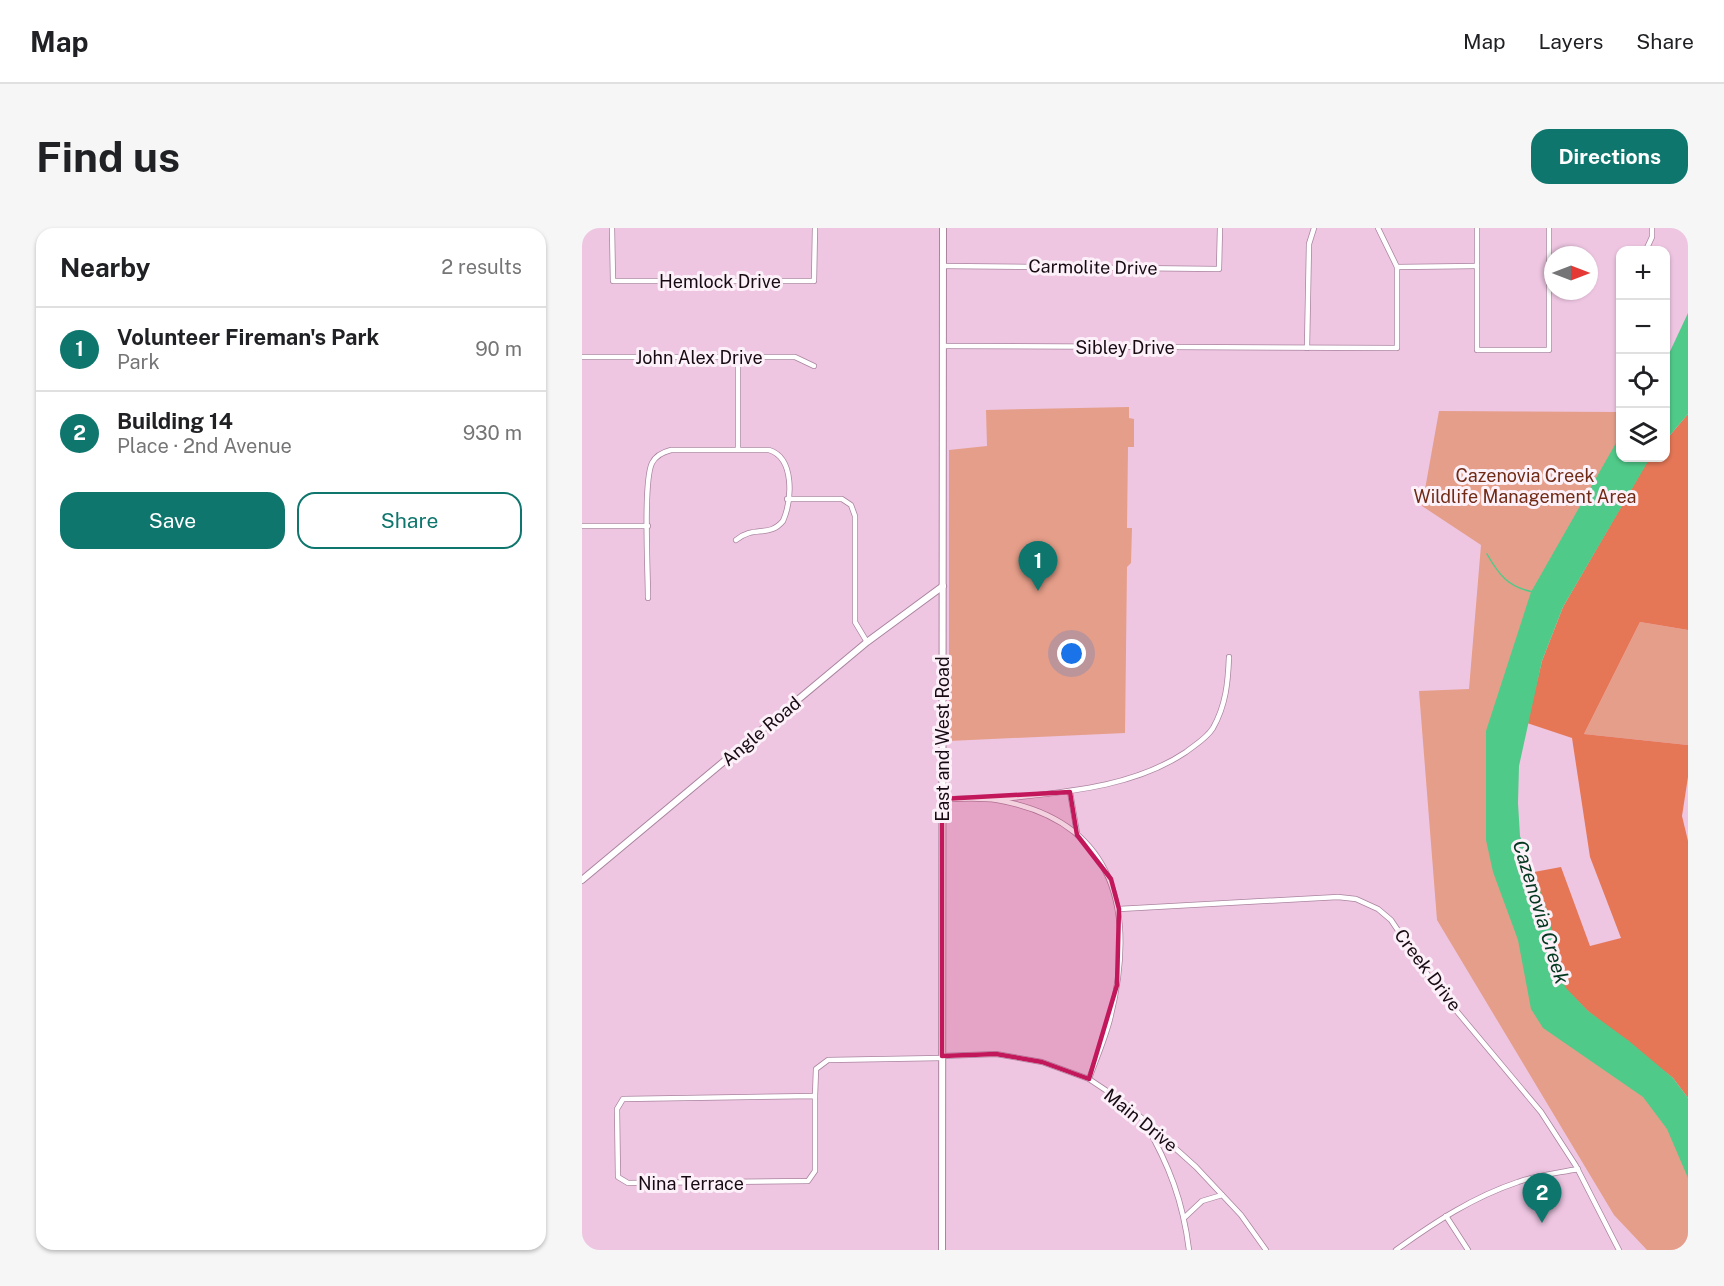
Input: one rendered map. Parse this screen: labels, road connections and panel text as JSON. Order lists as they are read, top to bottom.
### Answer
{
  "streets": {
    "street": [
      "Carmolite Drive",
      "Hemlock Drive",
      "Sibley Drive",
      "John Alex Drive",
      "Angle Road",
      "East and West Road",
      "Creek Drive",
      "Main Drive",
      "Nina Terrace"
    ]
  },
  "crossings": [
    ["Carmolite Drive", "East and West Road"],
    ["Sibley Drive", "East and West Road"],
    ["Angle Road", "East and West Road"],
    ["East and West Road", "Main Drive"],
    ["East and West Road", "Nina Terrace"],
    ["Main Drive", "Nina Terrace"]
  ],
  "water": ["Cazenovia Creek"],
  "parks": ["Cazenovia Creek Wildlife Management Area"],
  "north": "right",
  "page": {
    "header": "Map",
    "nav": ["Map", "Layers", "Share"],
    "buttons": [
      "Directions",
      ["Save", "Share"]
    ],
    "title": "Find us",
    "heading": ["Nearby", "2 results"],
    "map_buttons": ["+", "−"],
    "list": [
      {
        "mark": "1",
        "name": "Volunteer Fireman's Park",
        "note": "Park",
        "value": "90 m"
      },
      {
        "mark": "2",
        "name": "Building 14",
        "note": "Place · 2nd Avenue",
        "value": "930 m"
      }
    ],
    "pins": ["1", "2"]
  }
}
